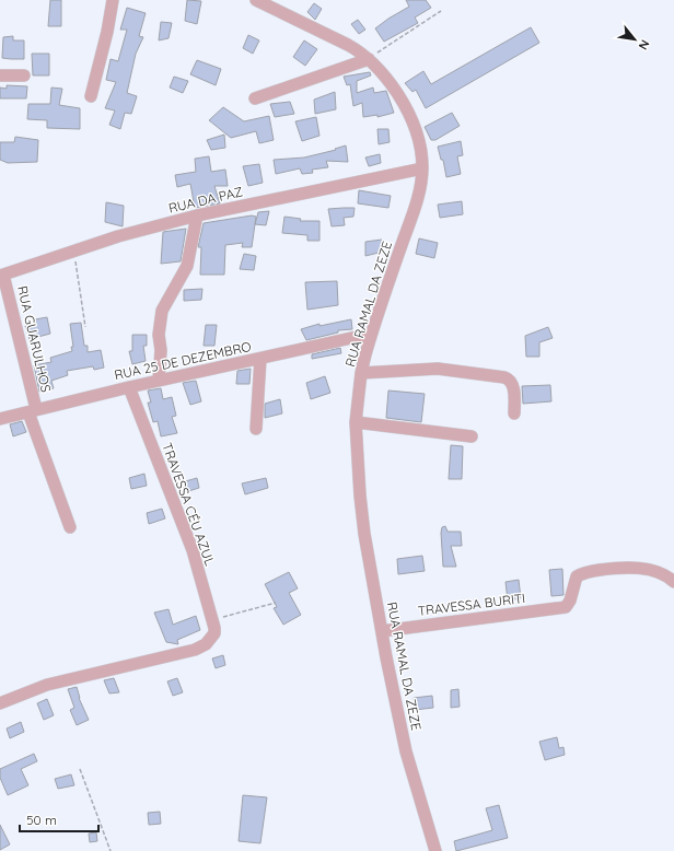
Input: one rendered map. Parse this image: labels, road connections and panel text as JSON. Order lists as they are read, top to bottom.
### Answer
{
  "streets": {
    "street": [
      "RUA DA PAZ",
      "RUA RAMAL DA ZEZE",
      "RUA GUARULHOS",
      "RUA 25 DE DEZEMBRO",
      "TRAVESSA CÉU AZUL",
      "TRAVESSA BURITI"
    ]
  },
  "crossings": [
    ["RUA DA PAZ", "RUA RAMAL DA ZEZE"],
    ["RUA DA PAZ", "RUA GUARULHOS"],
    ["RUA RAMAL DA ZEZE", "RUA 25 DE DEZEMBRO"],
    ["RUA RAMAL DA ZEZE", "TRAVESSA BURITI"],
    ["RUA GUARULHOS", "RUA 25 DE DEZEMBRO"],
    ["RUA 25 DE DEZEMBRO", "TRAVESSA CÉU AZUL"]
  ],
  "scale_bar": "50 m",
  "north": "bottom right"
}
